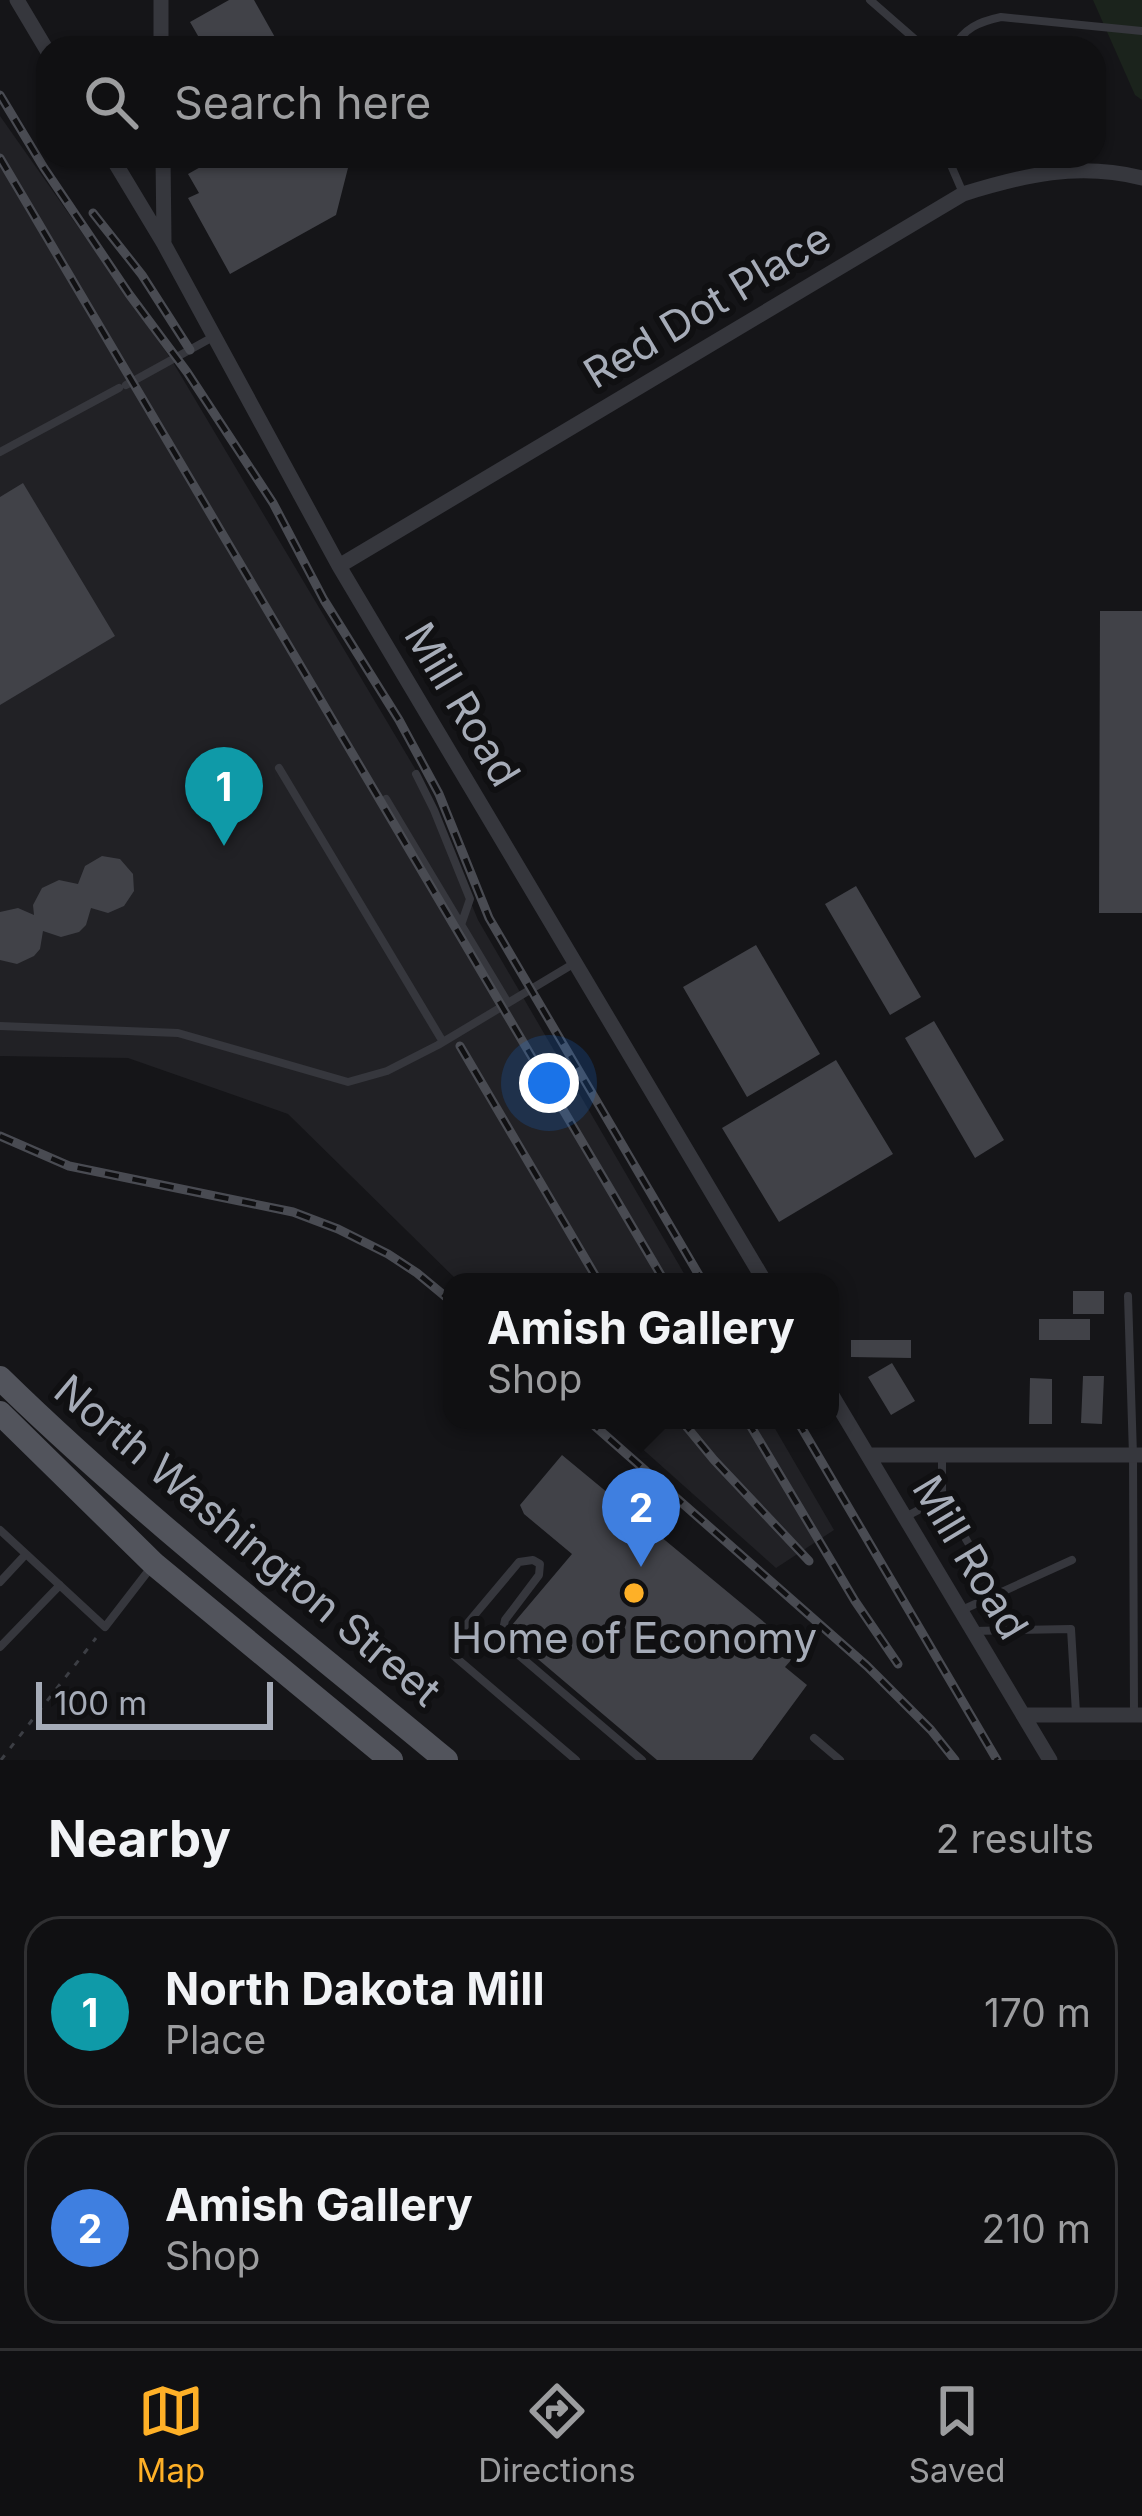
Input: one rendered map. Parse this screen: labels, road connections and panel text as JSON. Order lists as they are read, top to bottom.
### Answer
{
  "streets": {
    "main road": ["North Washington Street"],
    "street": ["Red Dot Place", "Mill Road"]
  },
  "crossings": [
    ["Red Dot Place", "Mill Road"]
  ],
  "places": ["Home of Economy"],
  "scale_bar": "100 m",
  "page": {
    "search": "Search here",
    "pins": ["1", "2"],
    "popup": ["Amish Gallery", "Shop"],
    "scale": "100 m",
    "heading": ["Nearby", "2 results"],
    "list": [
      {
        "mark": "1",
        "name": "North Dakota Mill",
        "note": "Place",
        "value": "170 m"
      },
      {
        "mark": "2",
        "name": "Amish Gallery",
        "note": "Shop",
        "value": "210 m"
      }
    ],
    "nav": ["Map", "Directions", "Saved"]
  }
}
